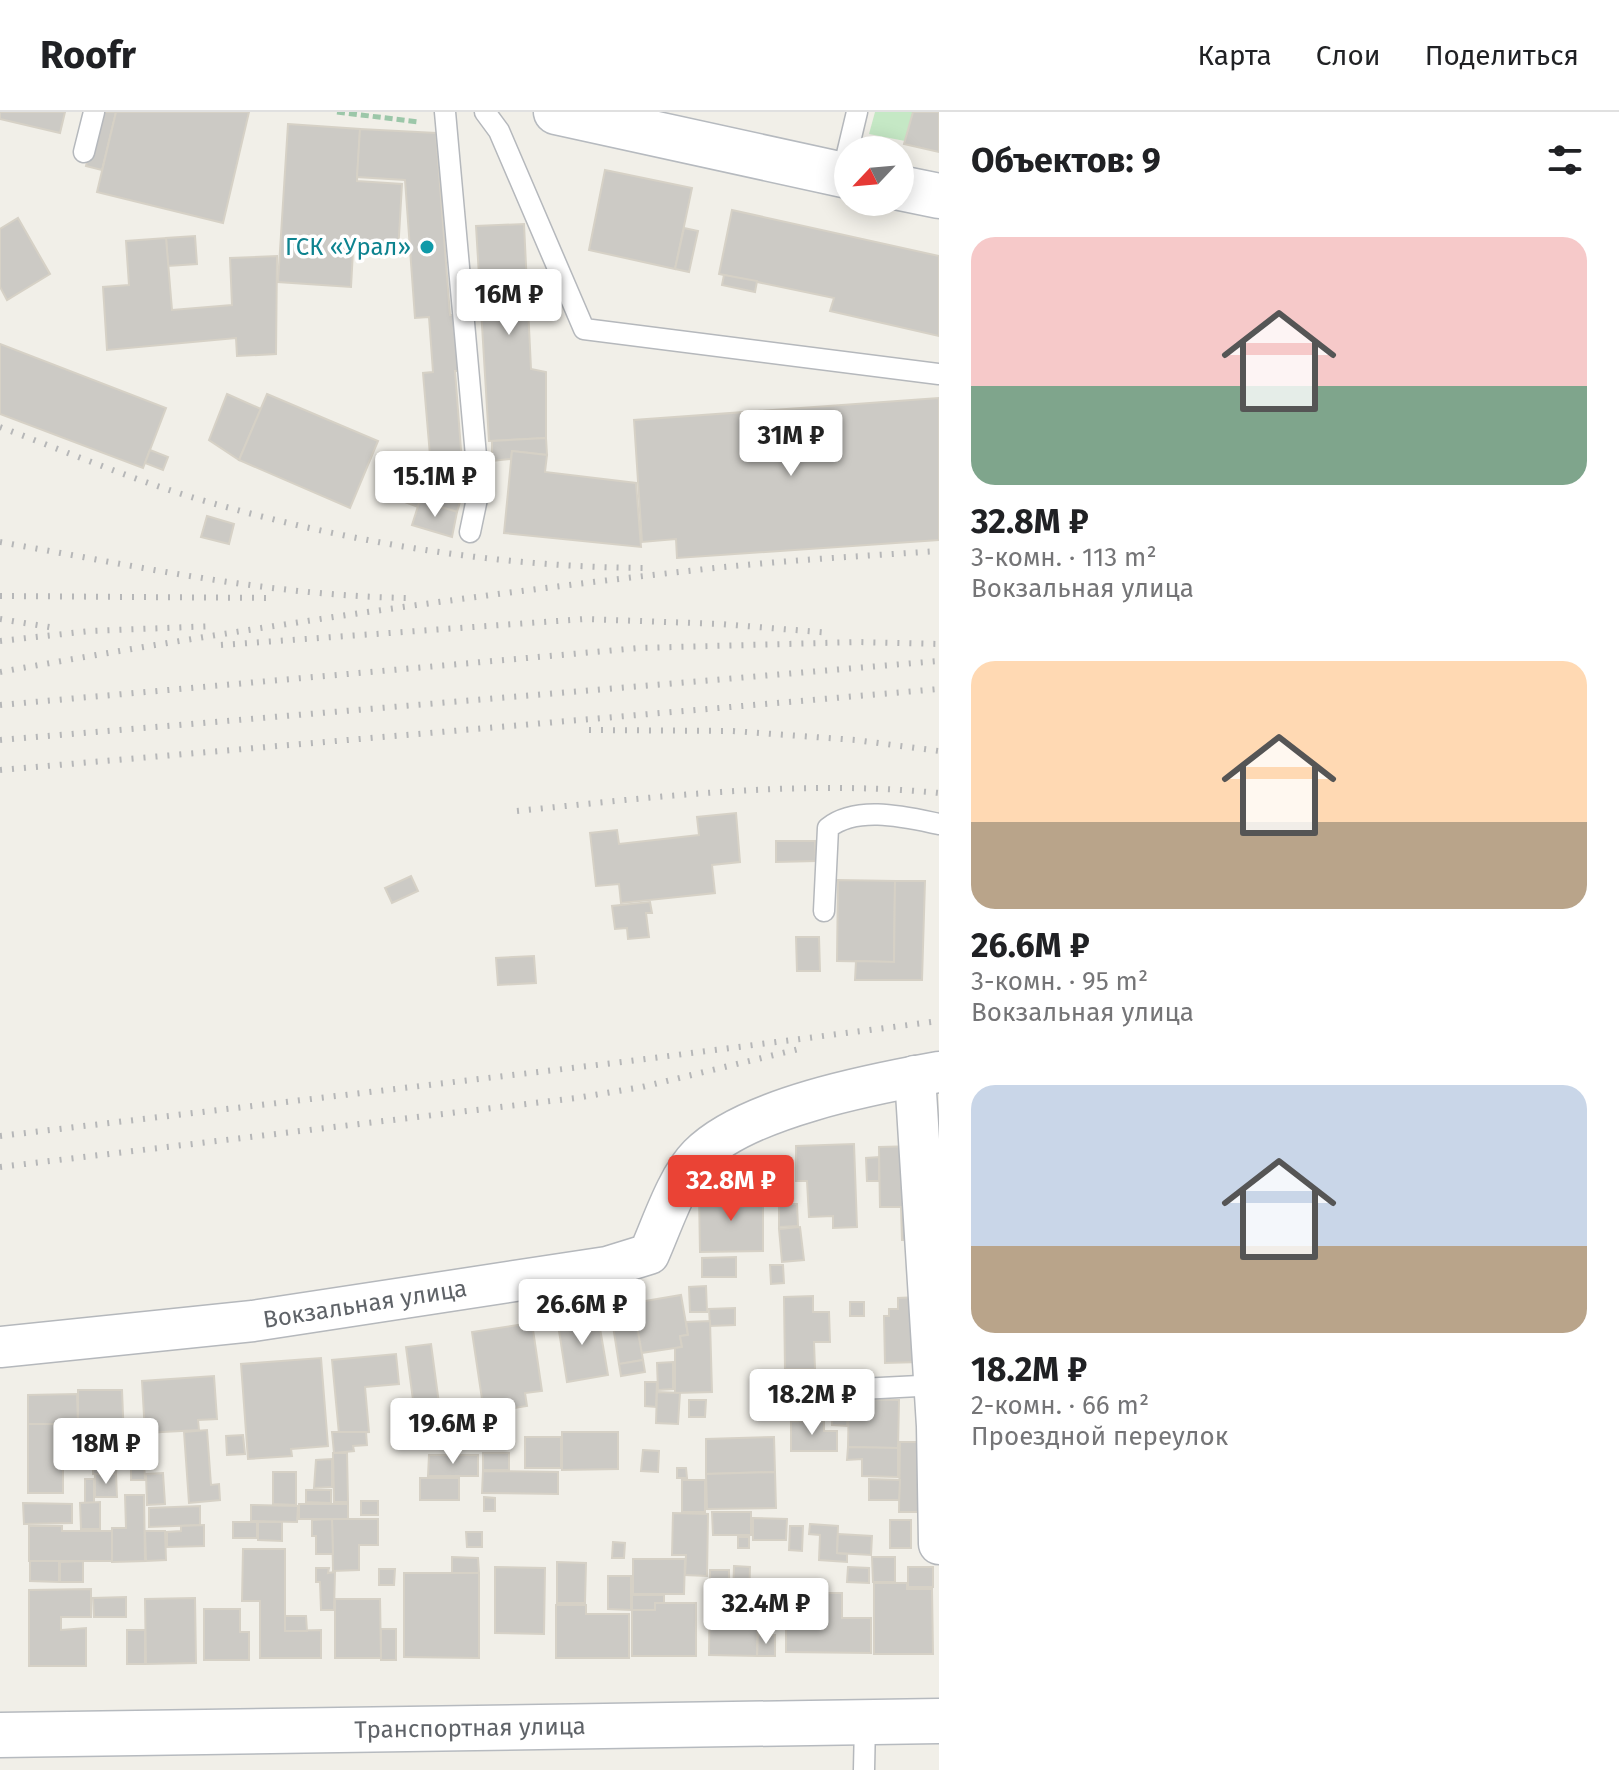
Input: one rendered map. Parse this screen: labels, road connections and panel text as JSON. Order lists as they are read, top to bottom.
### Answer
{
  "streets": {
    "street": ["Вокзальная улица", "Транспортная улица"]
  },
  "places": ["ГСК «Урал»"],
  "north": "bottom left",
  "page": {
    "header": "Roofr",
    "nav": ["Карта", "Слои", "Поделиться"],
    "heading": "Объектов: 9",
    "list": [
      {
        "name": "32.8M ₽",
        "note": "3-комн. · 113 m² · Вокзальная улица"
      },
      {
        "name": "26.6M ₽",
        "note": "3-комн. · 95 m² · Вокзальная улица"
      },
      {
        "name": "18.2M ₽",
        "note": "2-комн. · 66 m² · Проездной переулок"
      }
    ],
    "price": [
      "16M ₽",
      "31M ₽",
      "15.1M ₽",
      "32.8M ₽",
      "26.6M ₽",
      "18.2M ₽",
      "19.6M ₽",
      "18M ₽",
      "32.4M ₽"
    ]
  }
}
